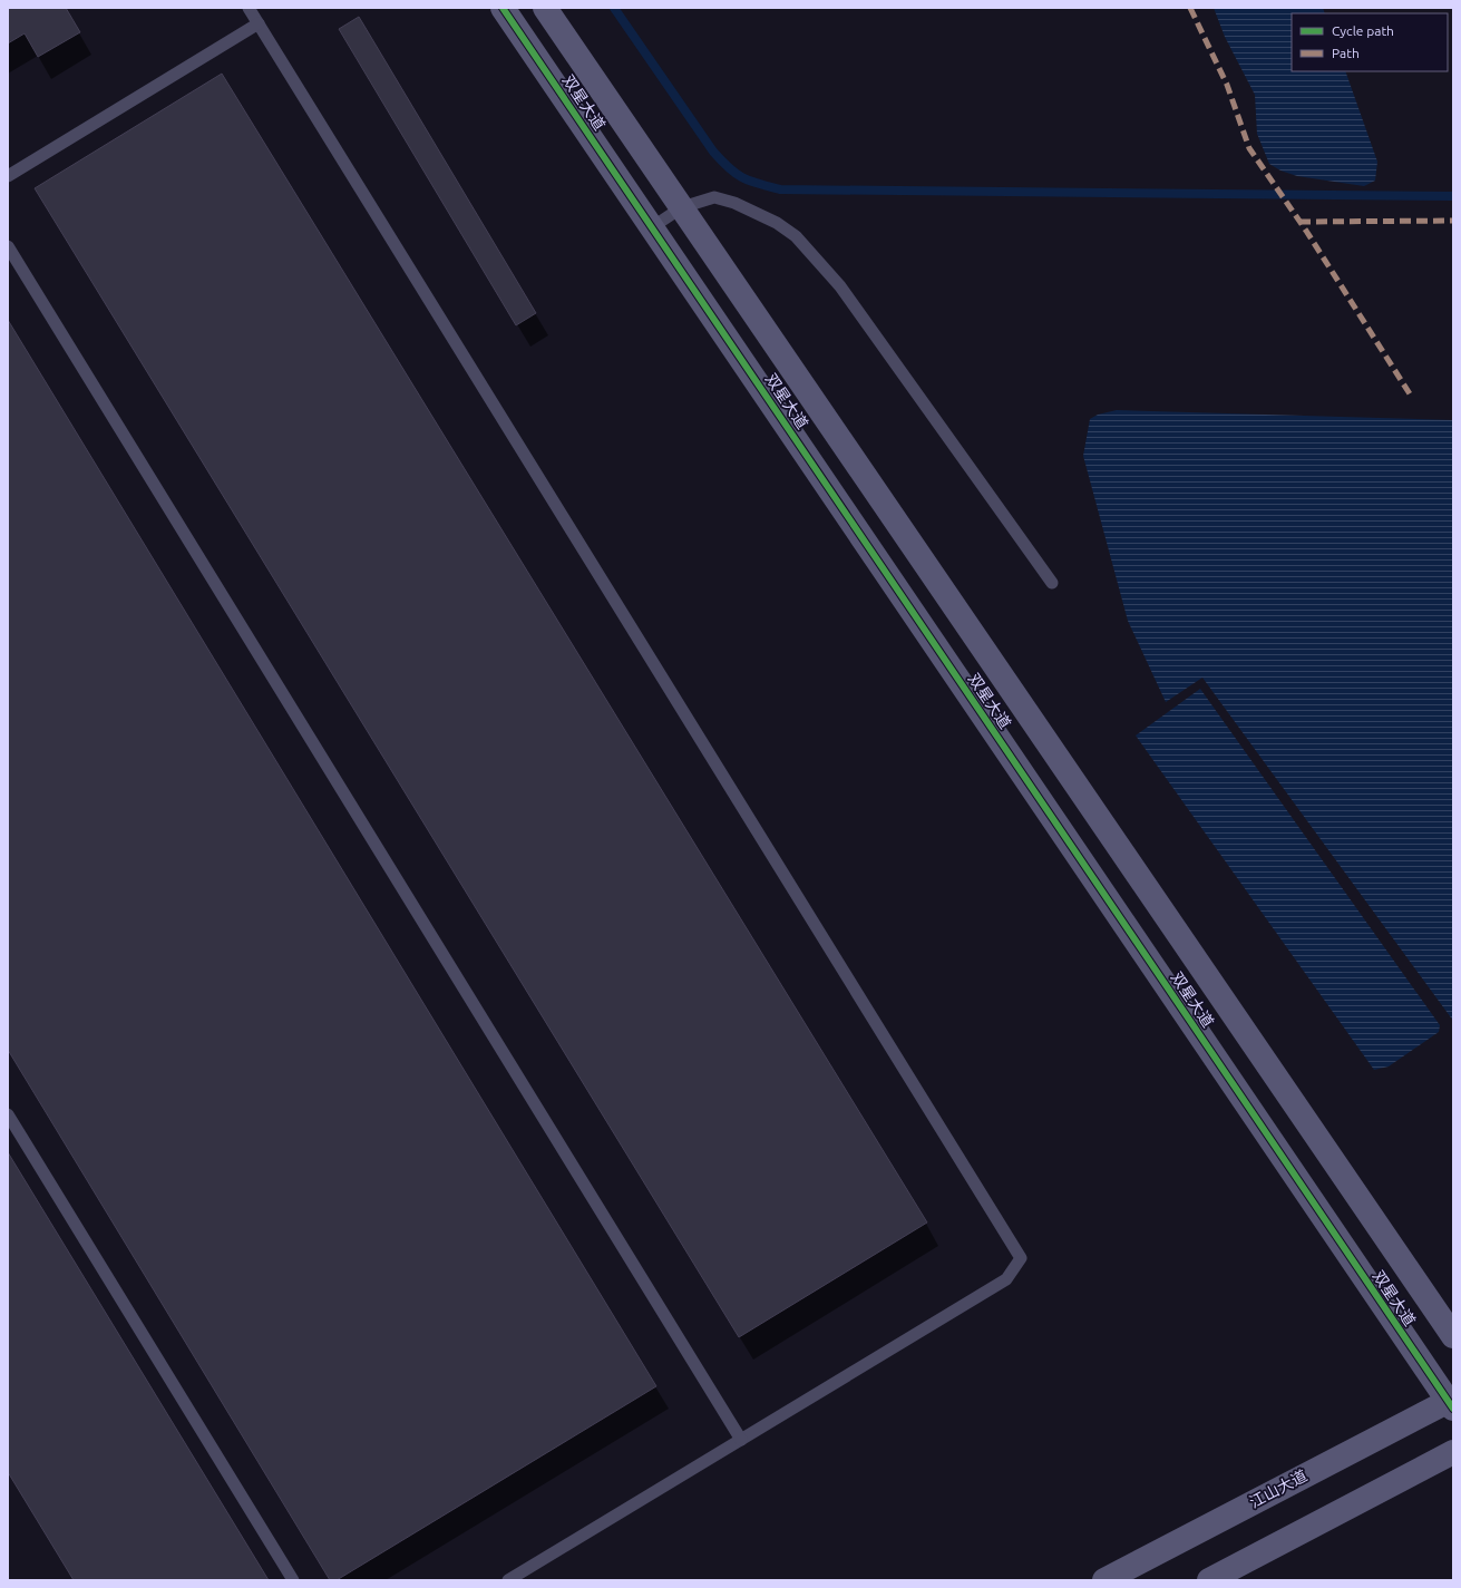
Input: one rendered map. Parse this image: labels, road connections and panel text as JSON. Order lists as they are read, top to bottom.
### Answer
{
  "streets": {
    "street": ["双星大道", "江山大道"]
  },
  "crossings": [
    ["双星大道", "江山大道"]
  ],
  "legend": ["Cycle path", "Path"]
}
